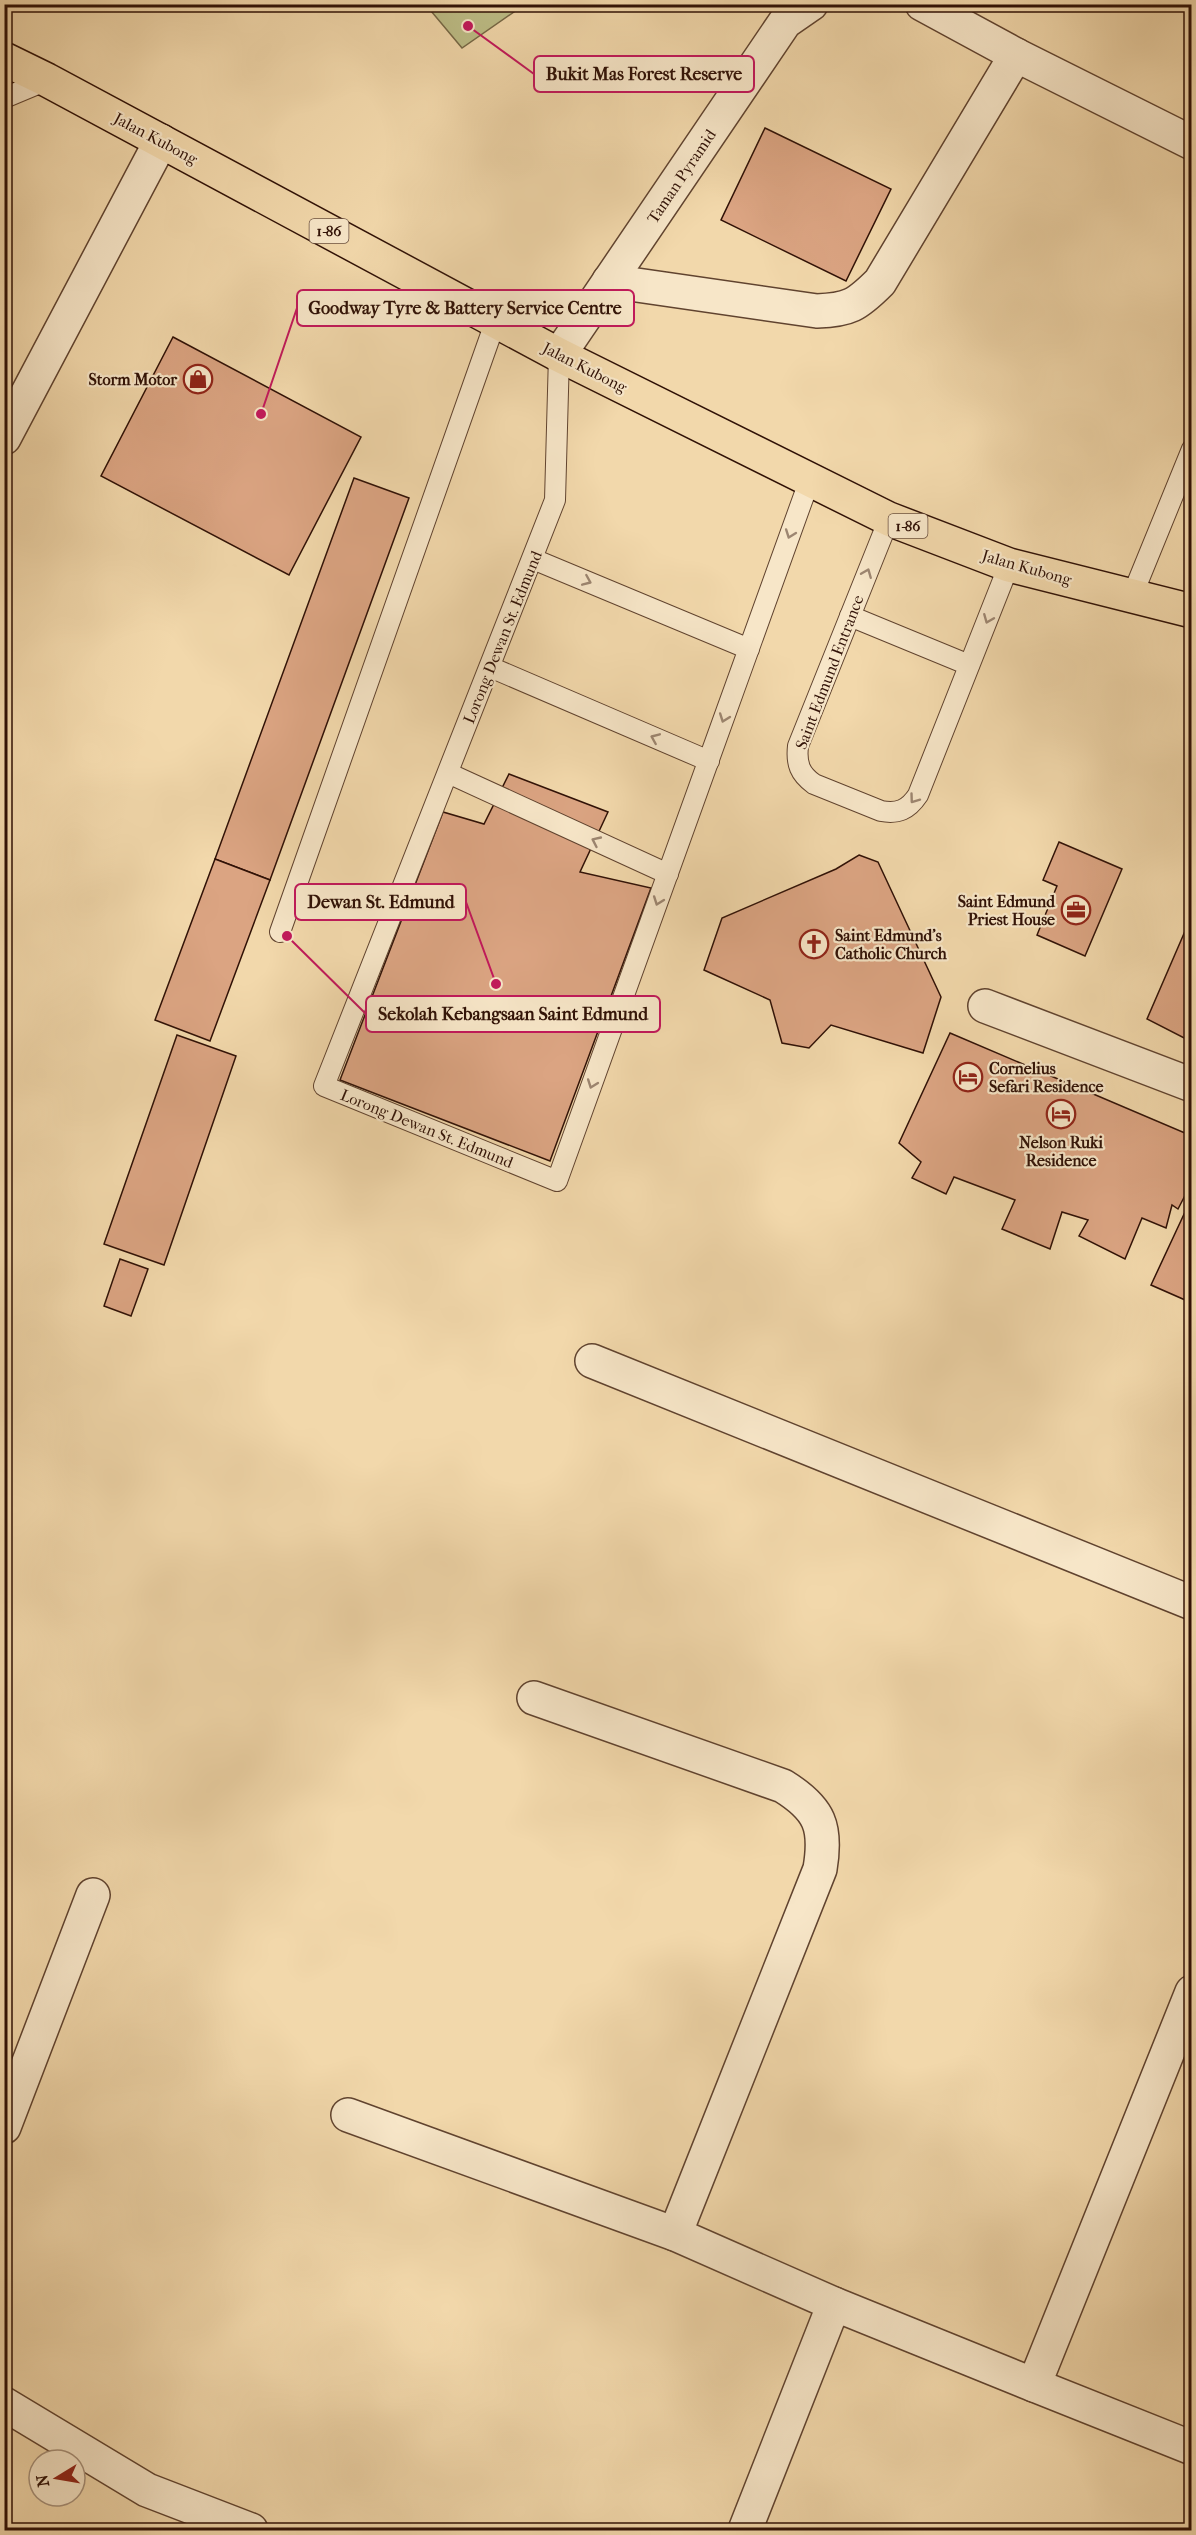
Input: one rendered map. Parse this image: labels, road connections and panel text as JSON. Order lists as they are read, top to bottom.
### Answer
{
  "streets": {
    "highway": ["Jalan Kubong", "1-86"],
    "street": ["Taman Pyramid"],
    "lane": ["Lorong Dewan St. Edmund", "Saint Edmund Entrance"]
  },
  "crossings": [
    ["Jalan Kubong", "Taman Pyramid"],
    ["Jalan Kubong", "Lorong Dewan St. Edmund"],
    ["Jalan Kubong", "Saint Edmund Entrance"],
    ["Taman Pyramid", "Lorong Dewan St. Edmund"]
  ],
  "places": {
    "other": [
      "Bukit Mas Forest Reserve",
      "Goodway Tyre & Battery Service Centre",
      "Sekolah Kebangsaan Saint Edmund",
      "Dewan St. Edmund"
    ],
    "shop": ["Storm Motor"],
    "office": ["Saint Edmund Priest House"],
    "church": ["Saint Edmund's Catholic Church"],
    "hotel": ["Cornelius Sefari Residence", "Nelson Ruki Residence"]
  },
  "north": "left"
}
